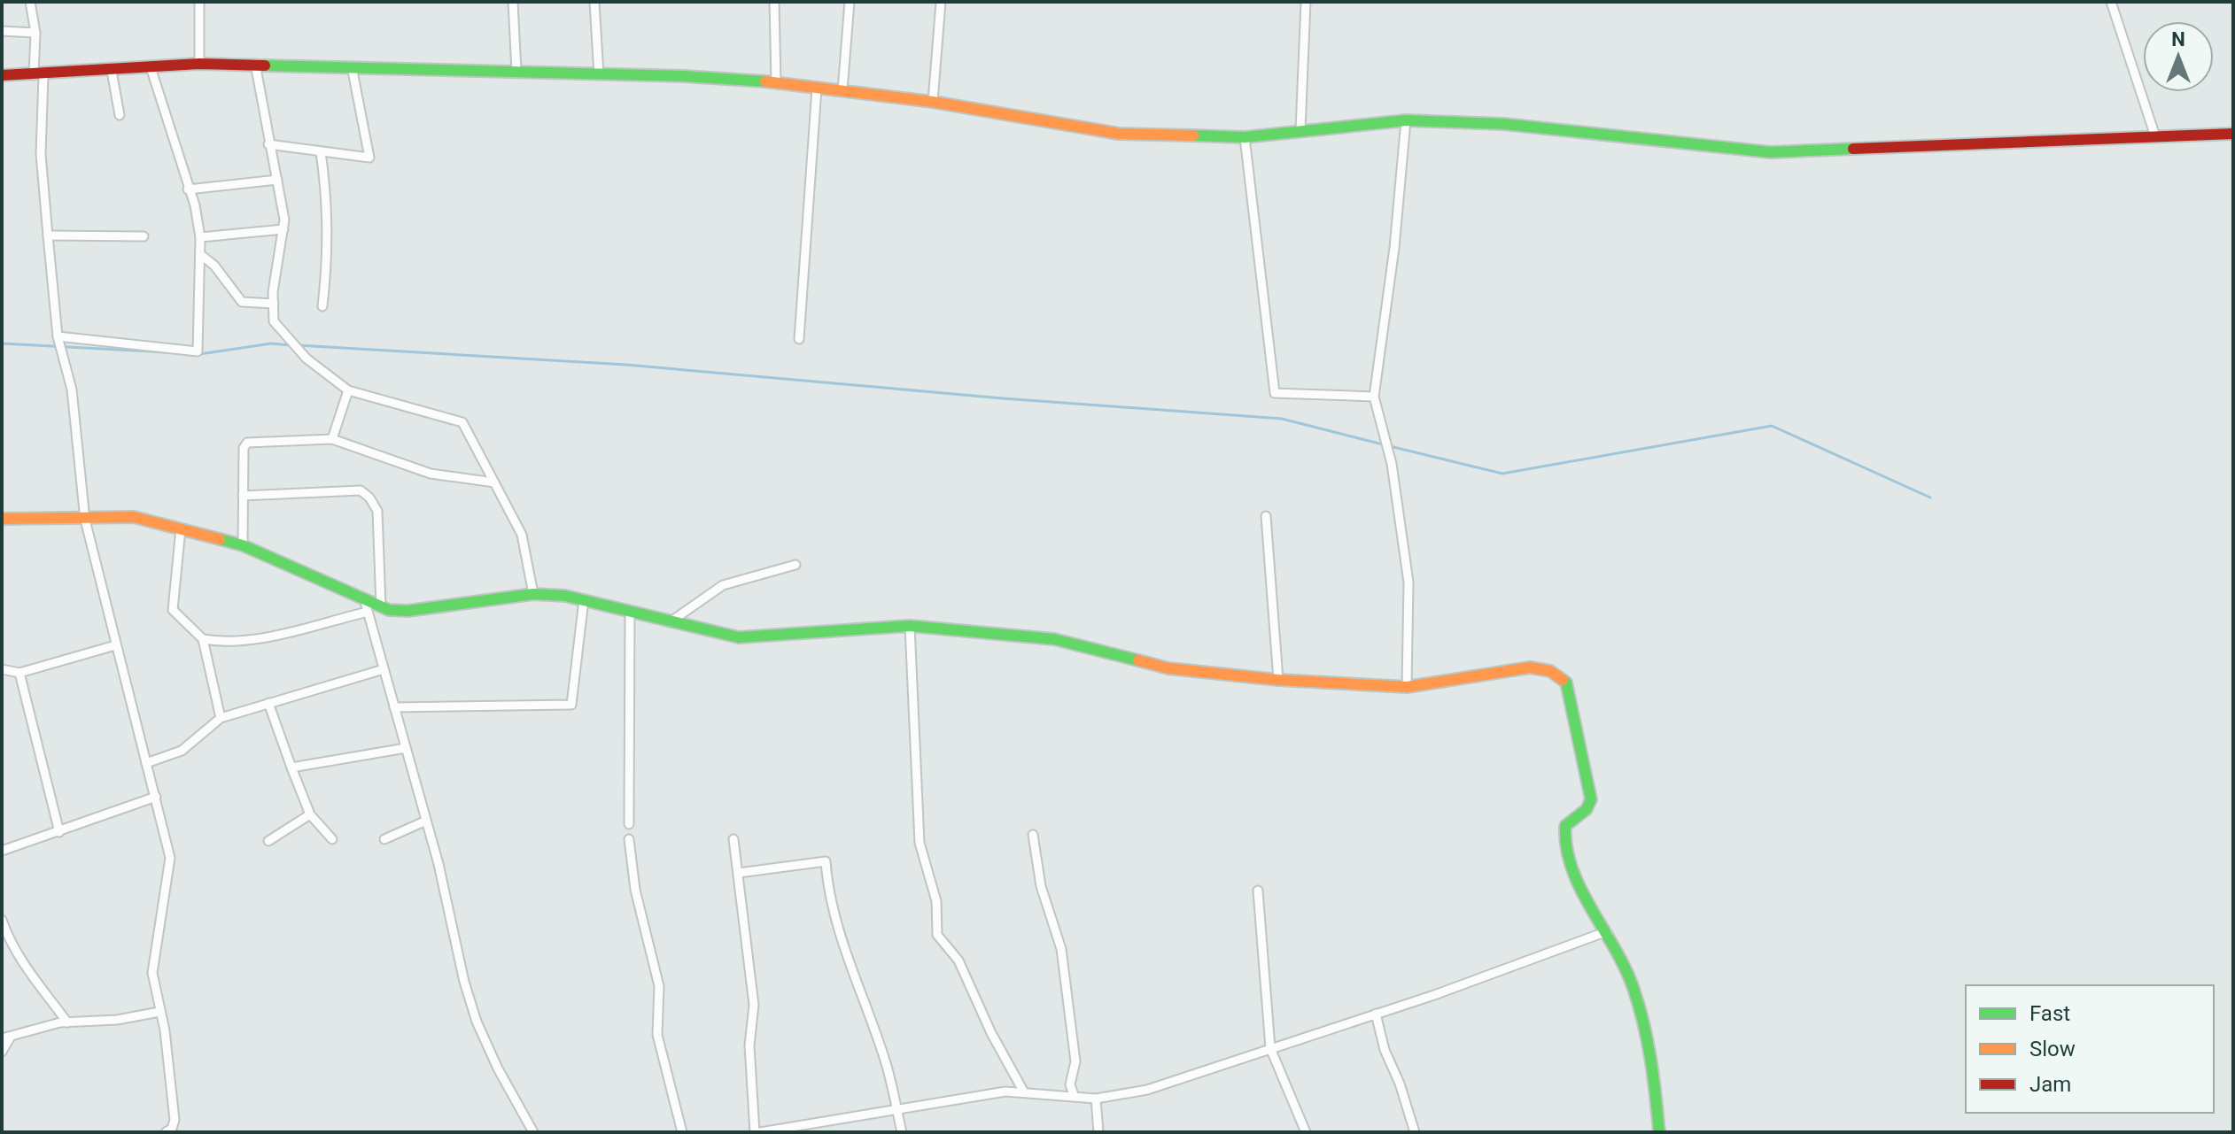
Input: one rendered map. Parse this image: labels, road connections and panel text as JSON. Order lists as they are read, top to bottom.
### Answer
{
  "legend": ["Fast", "Slow", "Jam"],
  "north": "top"
}
